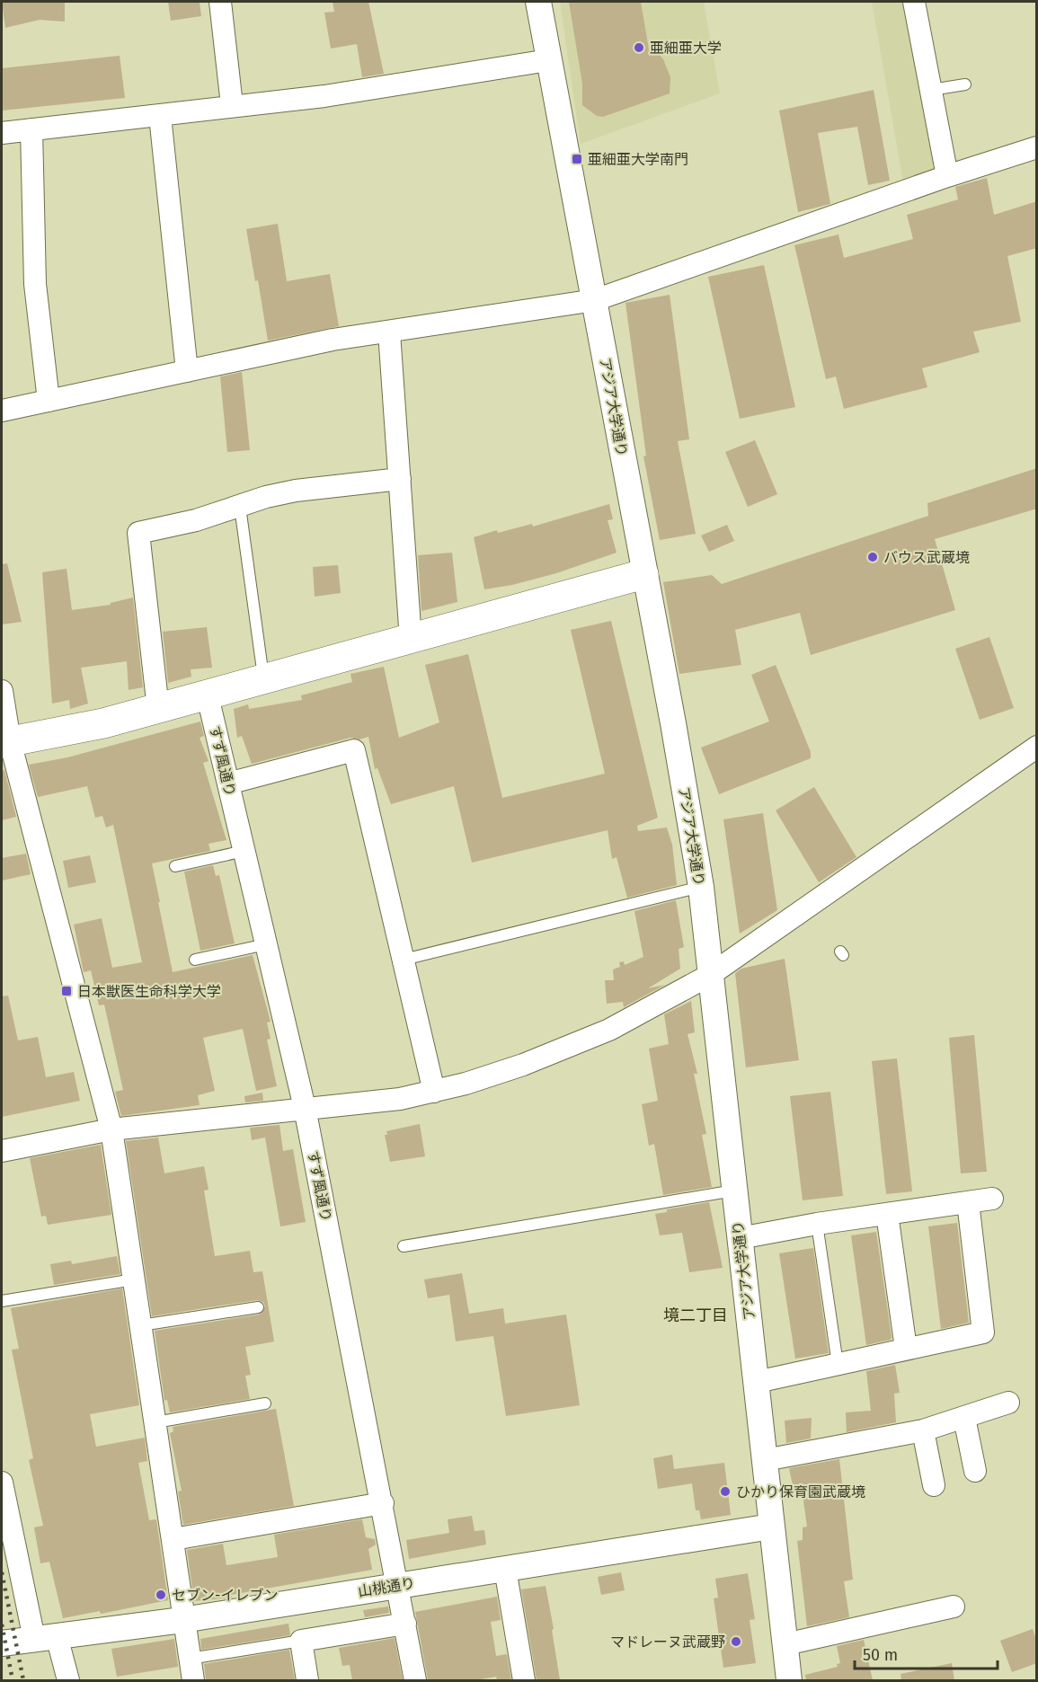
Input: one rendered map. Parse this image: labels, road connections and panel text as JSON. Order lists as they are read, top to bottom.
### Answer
{
  "streets": {
    "street": ["アジア大学通り", "すず風通り", "山桃通り"]
  },
  "crossings": [
    ["アジア大学通り", "山桃通り"],
    ["すず風通り", "山桃通り"]
  ],
  "districts": ["境二丁目"],
  "places": {
    "other": [
      "亜細亜大学",
      "バウス武蔵境",
      "ひかり保育園武蔵境",
      "セブン-イレブン",
      "マドレーヌ武蔵野"
    ],
    "transit": ["亜細亜大学南門", "日本獣医生命科学大学"]
  },
  "scale_bar": "50 m"
}
